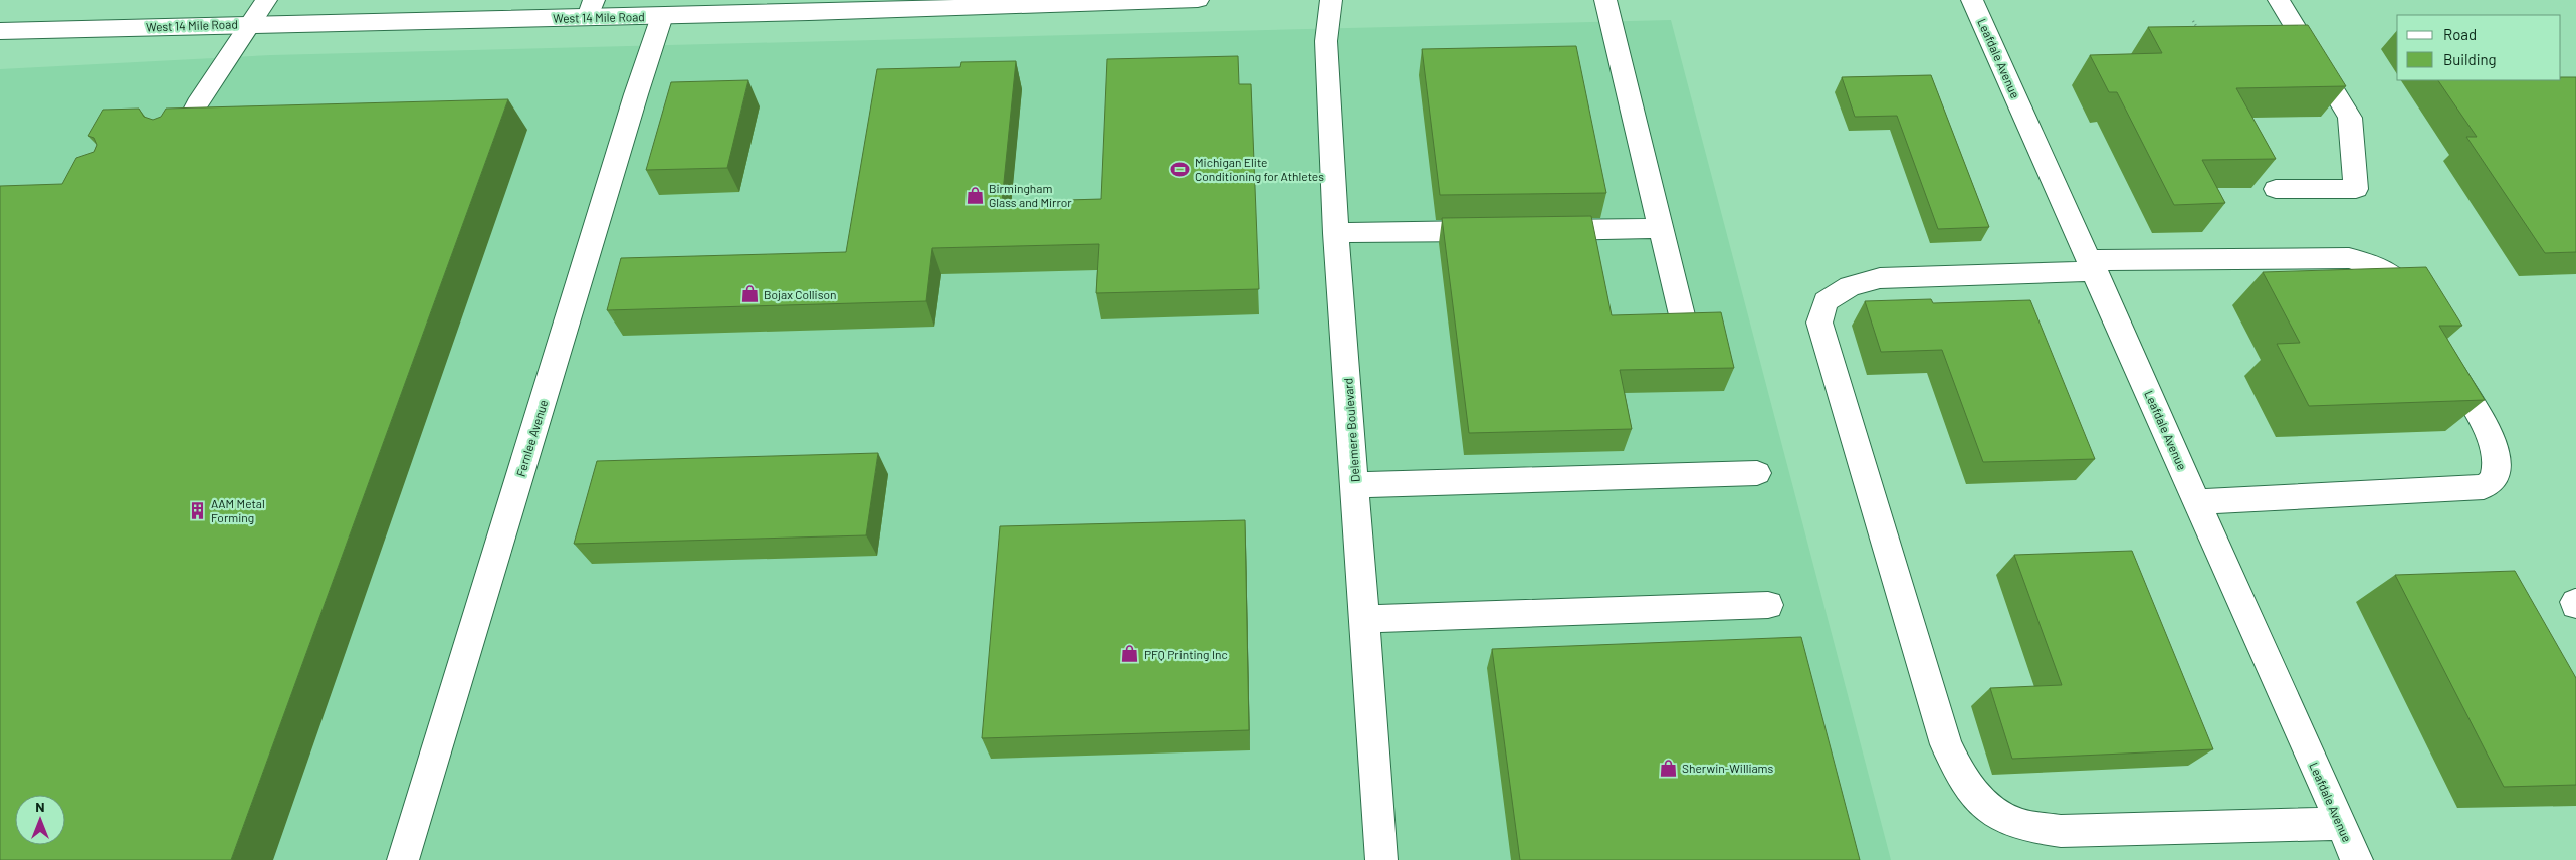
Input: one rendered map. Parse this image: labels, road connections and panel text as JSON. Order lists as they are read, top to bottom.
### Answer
{
  "streets": {
    "street": [
      "West 14 Mile Road",
      "Leafdale Avenue",
      "Delemere Boulevard",
      "Fernlee Avenue"
    ]
  },
  "crossings": [
    ["West 14 Mile Road", "Fernlee Avenue"]
  ],
  "places": {
    "sports": ["Michigan Elite Conditioning for Athletes"],
    "shop": [
      "Birmingham Glass and Mirror",
      "Bojax Collison",
      "PFQ Printing Inc",
      "Sherwin-Williams"
    ],
    "building": ["AAM Metal Forming"]
  },
  "legend": ["Road", "Building"],
  "north": "top"
}
